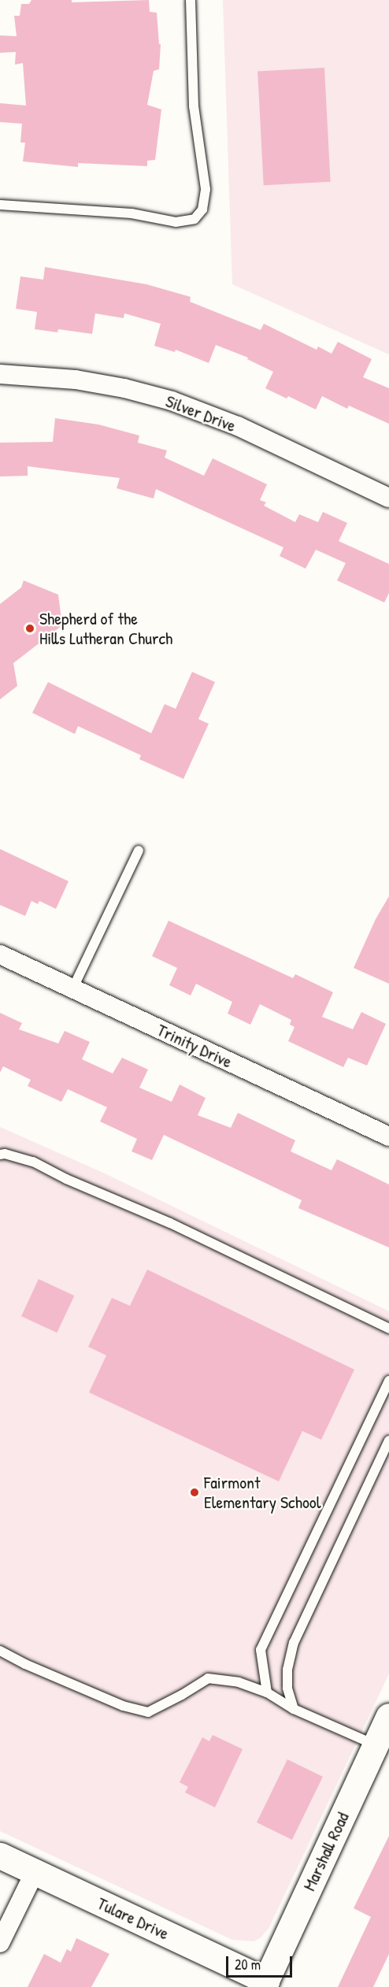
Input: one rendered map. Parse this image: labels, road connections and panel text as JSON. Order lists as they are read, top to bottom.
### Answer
{
  "streets": {
    "street": [
      "Silver Drive",
      "Trinity Drive",
      "Marshall Road",
      "Tulare Drive"
    ]
  },
  "crossings": [
    ["Marshall Road", "Tulare Drive"]
  ],
  "places": ["Shepherd of the Hills Lutheran Church", "Fairmont Elementary School"],
  "scale_bar": "20 m"
}
